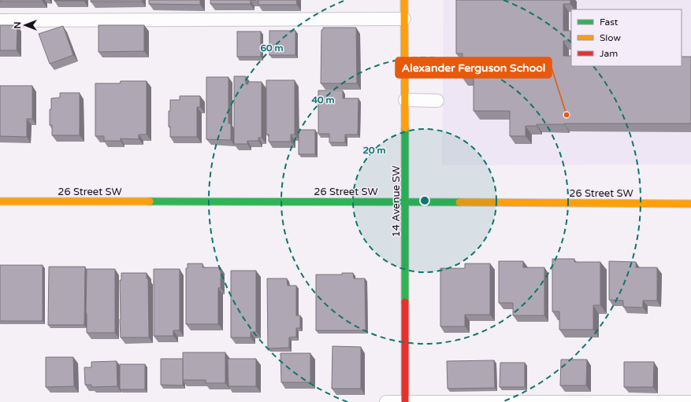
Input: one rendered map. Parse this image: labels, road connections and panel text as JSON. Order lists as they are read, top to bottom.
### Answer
{
  "streets": {
    "street": ["26 Street SW", "14 Avenue SW"]
  },
  "crossings": [
    ["26 Street SW", "14 Avenue SW"]
  ],
  "places": ["Alexander Ferguson School"],
  "legend": ["Fast", "Slow", "Jam"],
  "north": "left",
  "rings": ["60 m", "40 m", "20 m"]
}
